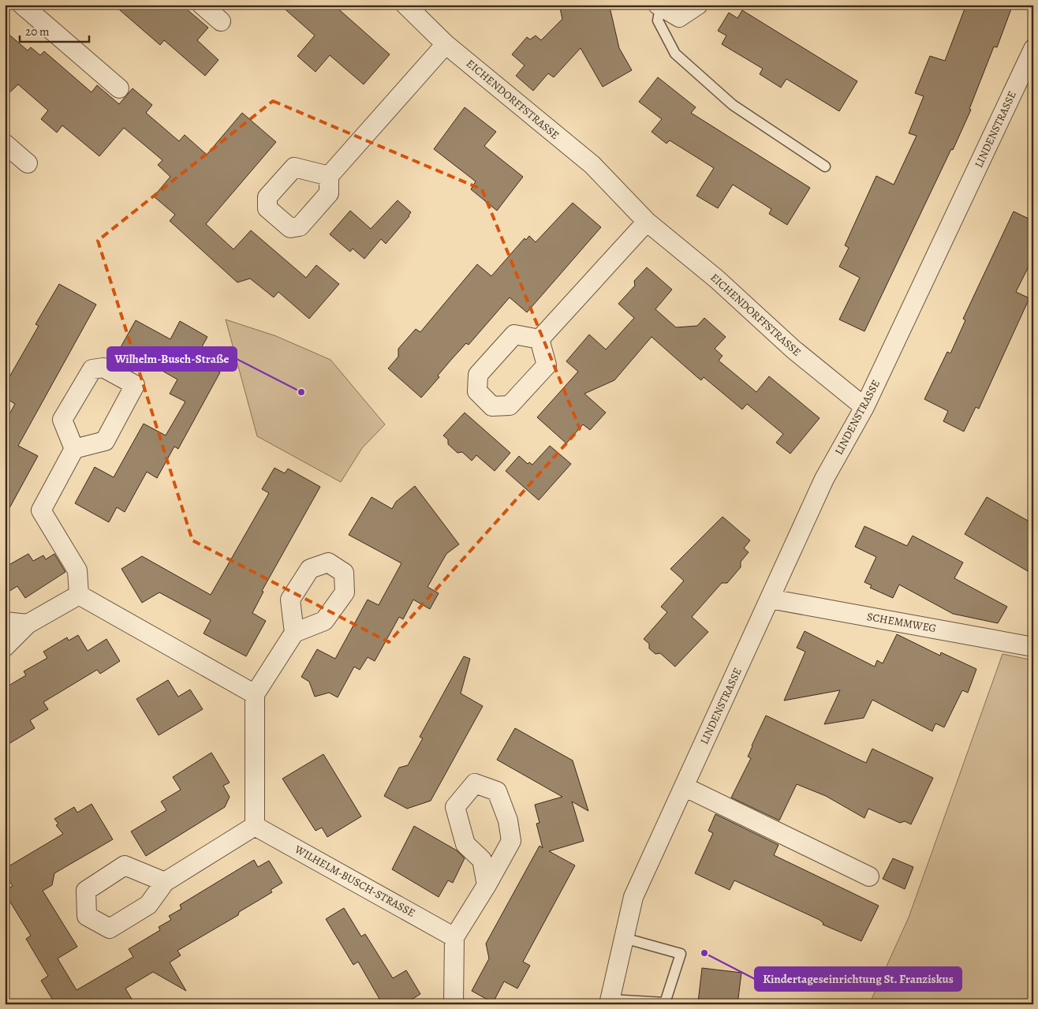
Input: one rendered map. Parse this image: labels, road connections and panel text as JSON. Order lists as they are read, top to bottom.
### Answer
{
  "streets": {
    "street": [
      "EICHENDORFFSTRASSE",
      "LINDENSTRASSE",
      "SCHEMMWEG",
      "WILHELM-BUSCH-STRASSE"
    ]
  },
  "crossings": [
    ["EICHENDORFFSTRASSE", "LINDENSTRASSE"],
    ["LINDENSTRASSE", "SCHEMMWEG"]
  ],
  "places": ["Wilhelm-Busch-Straße", "Kindertageseinrichtung St. Franziskus"],
  "scale_bar": "20 m"
}
